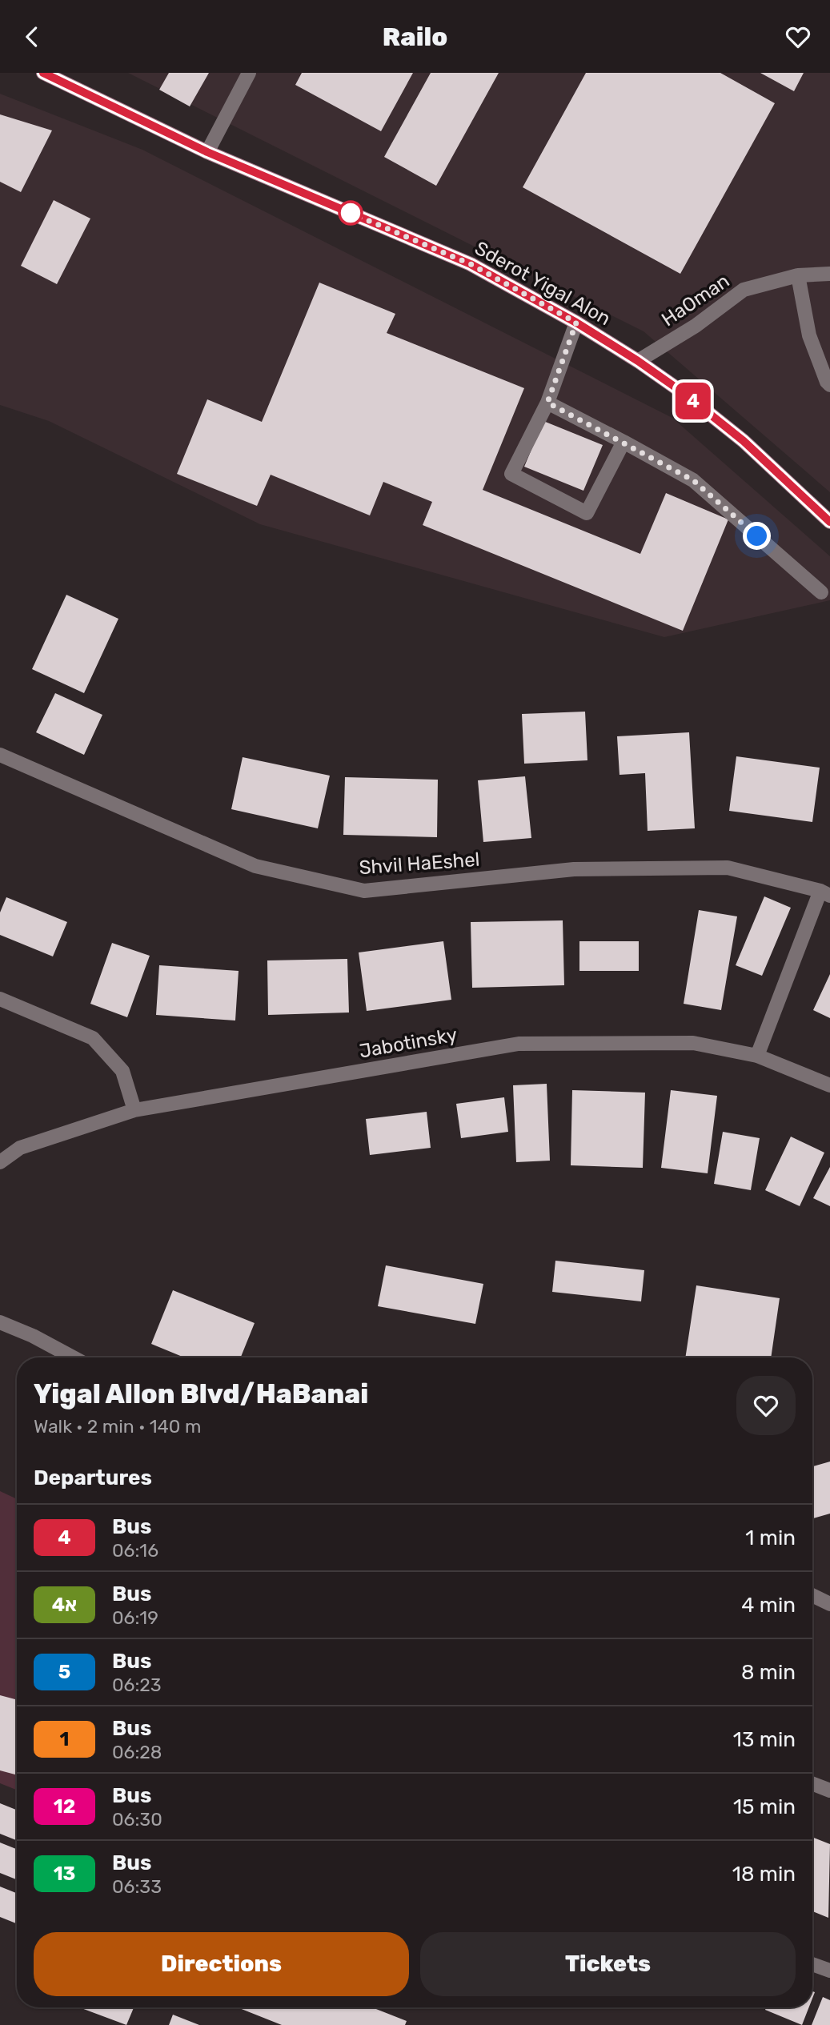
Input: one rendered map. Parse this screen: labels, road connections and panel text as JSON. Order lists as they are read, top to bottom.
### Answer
{
  "streets": {
    "main road": ["Sderot Yigal Alon"],
    "street": ["HaOman", "Shvil HaEshel", "Jabotinsky"]
  },
  "crossings": [
    ["Sderot Yigal Alon", "HaOman"]
  ],
  "lines": ["bus line 4"],
  "page": {
    "header": "Railo",
    "on_map": "4",
    "heading": [
      ["Yigal Allon Blvd/HaBanai", "Walk · 2 min · 140 m"],
      "Departures"
    ],
    "list": [
      {
        "mark": "4",
        "name": "Bus",
        "note": "06:16",
        "value": "1 min"
      },
      {
        "mark": "4א",
        "name": "Bus",
        "note": "06:19",
        "value": "4 min"
      },
      {
        "mark": "5",
        "name": "Bus",
        "note": "06:23",
        "value": "8 min"
      },
      {
        "mark": "1",
        "name": "Bus",
        "note": "06:28",
        "value": "13 min"
      },
      {
        "mark": "12",
        "name": "Bus",
        "note": "06:30",
        "value": "15 min"
      },
      {
        "mark": "13",
        "name": "Bus",
        "note": "06:33",
        "value": "18 min"
      }
    ],
    "buttons": ["Directions", "Tickets"]
  }
}
